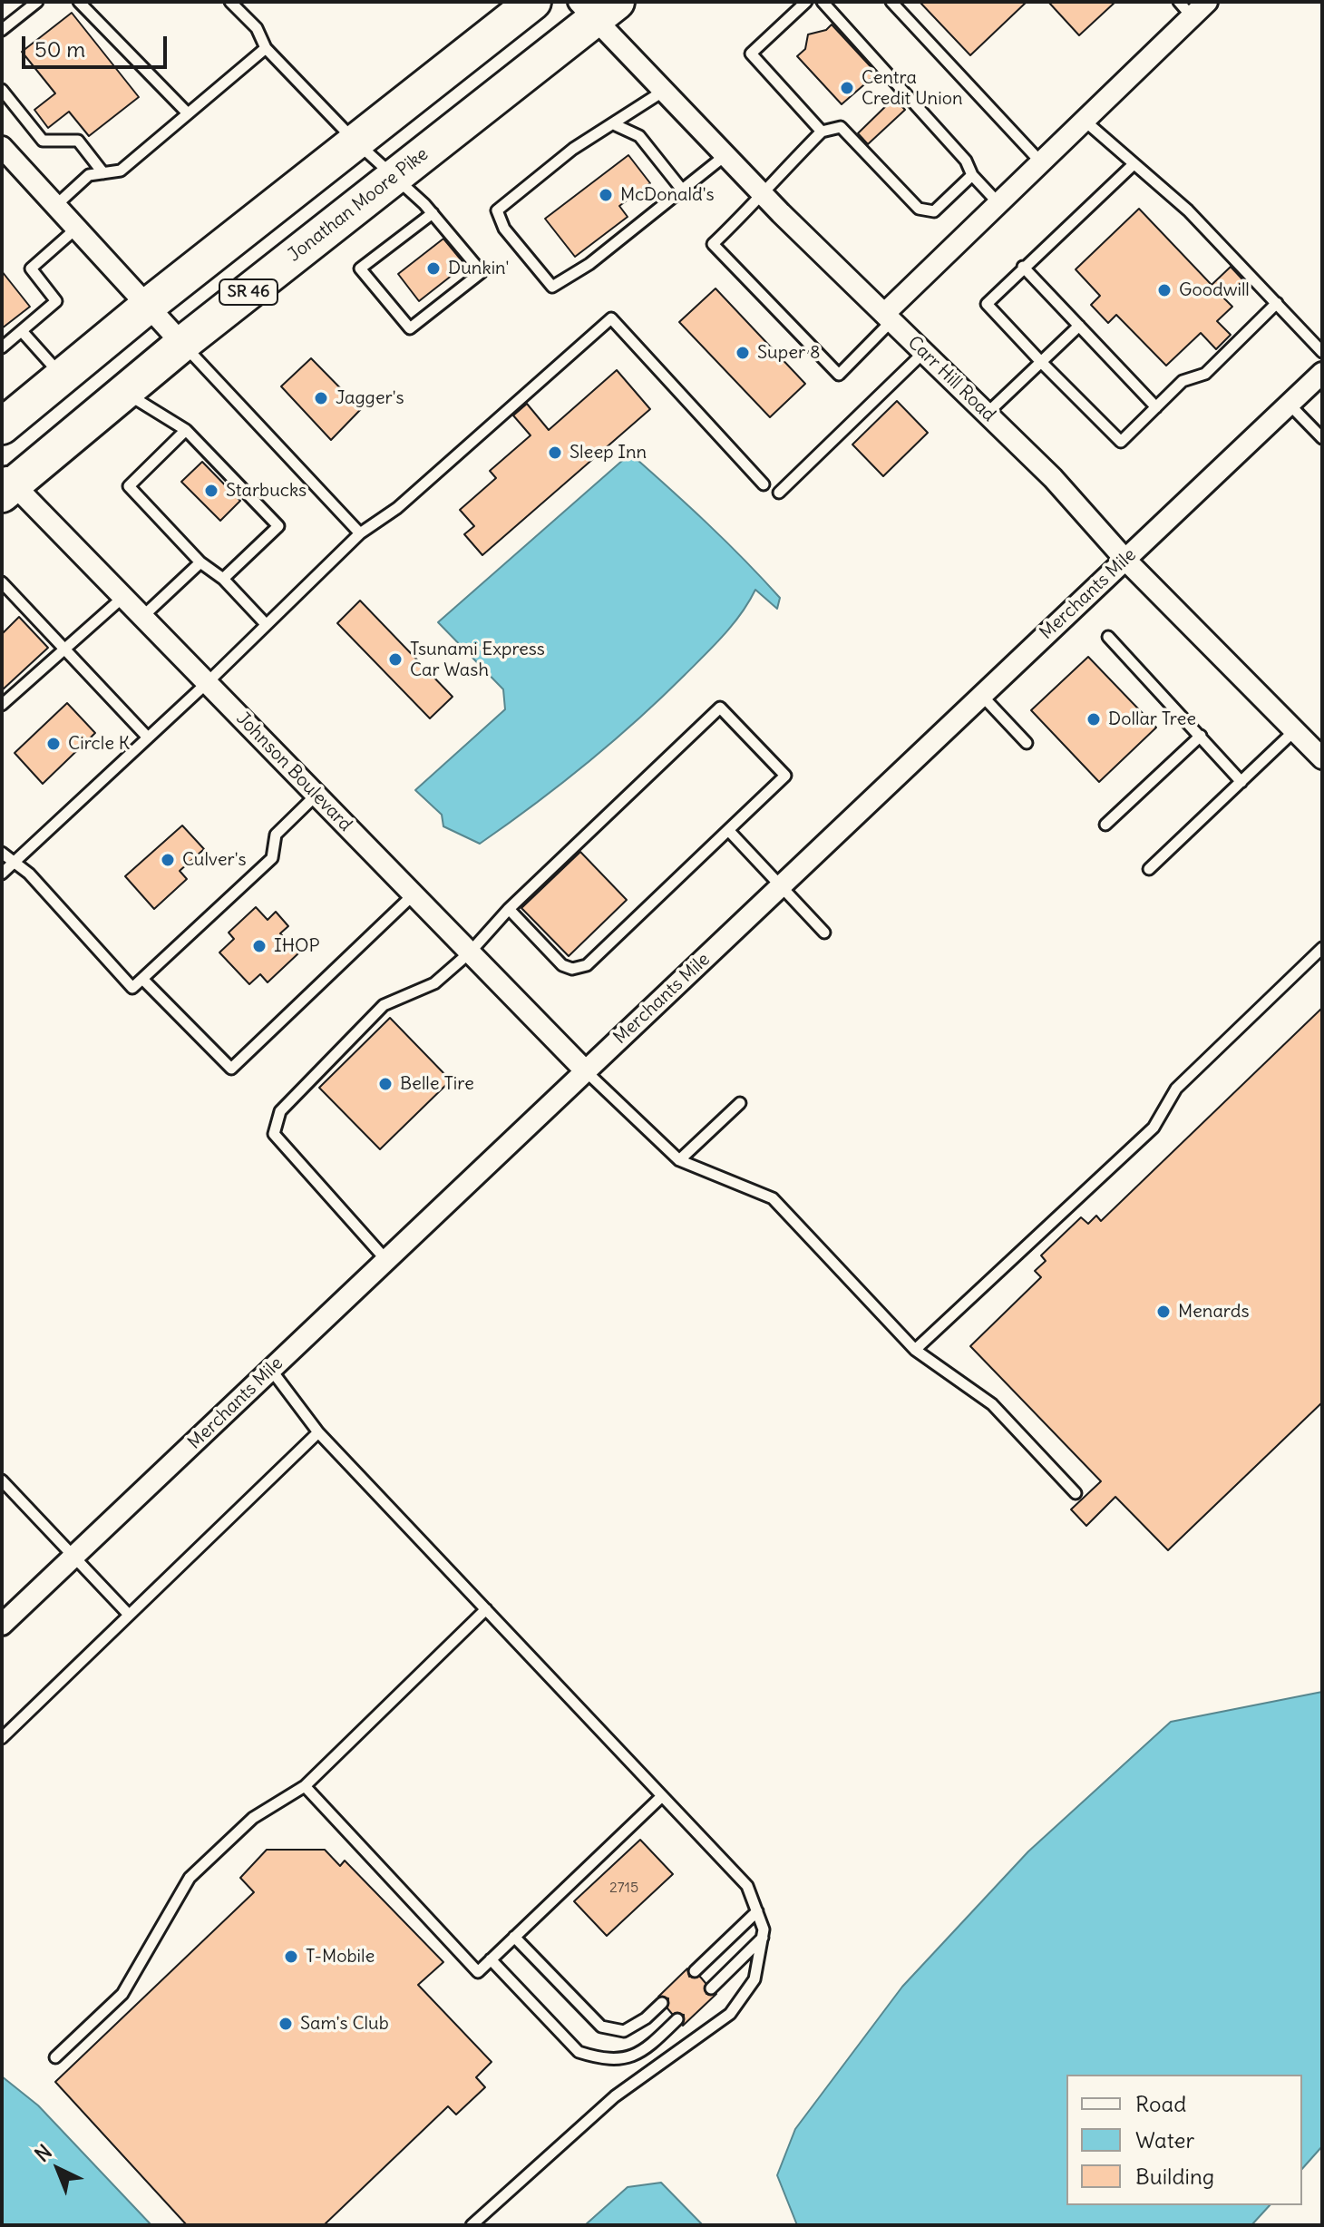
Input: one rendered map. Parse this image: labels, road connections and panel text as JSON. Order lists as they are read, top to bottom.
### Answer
{
  "streets": {
    "highway": ["Jonathan Moore Pike", "SR 46"],
    "street": ["Carr Hill Road", "Merchants Mile", "Johnson Boulevard"]
  },
  "crossings": [
    ["Jonathan Moore Pike", "Carr Hill Road"],
    ["Jonathan Moore Pike", "Johnson Boulevard"],
    ["Carr Hill Road", "Merchants Mile"],
    ["Merchants Mile", "Johnson Boulevard"]
  ],
  "places": [
    "Centra Credit Union",
    "McDonald's",
    "Dunkin'",
    "Goodwill",
    "Super 8",
    "Jagger's",
    "Sleep Inn",
    "Starbucks",
    "Tsunami Express Car Wash",
    "Dollar Tree",
    "Circle K",
    "Culver's",
    "IHOP",
    "Belle Tire",
    "Menards",
    "T-Mobile",
    "Sam's Club"
  ],
  "house_numbers": ["2715"],
  "legend": ["Road", "Water", "Building"],
  "scale_bar": "50 m",
  "north": "top left"
}
